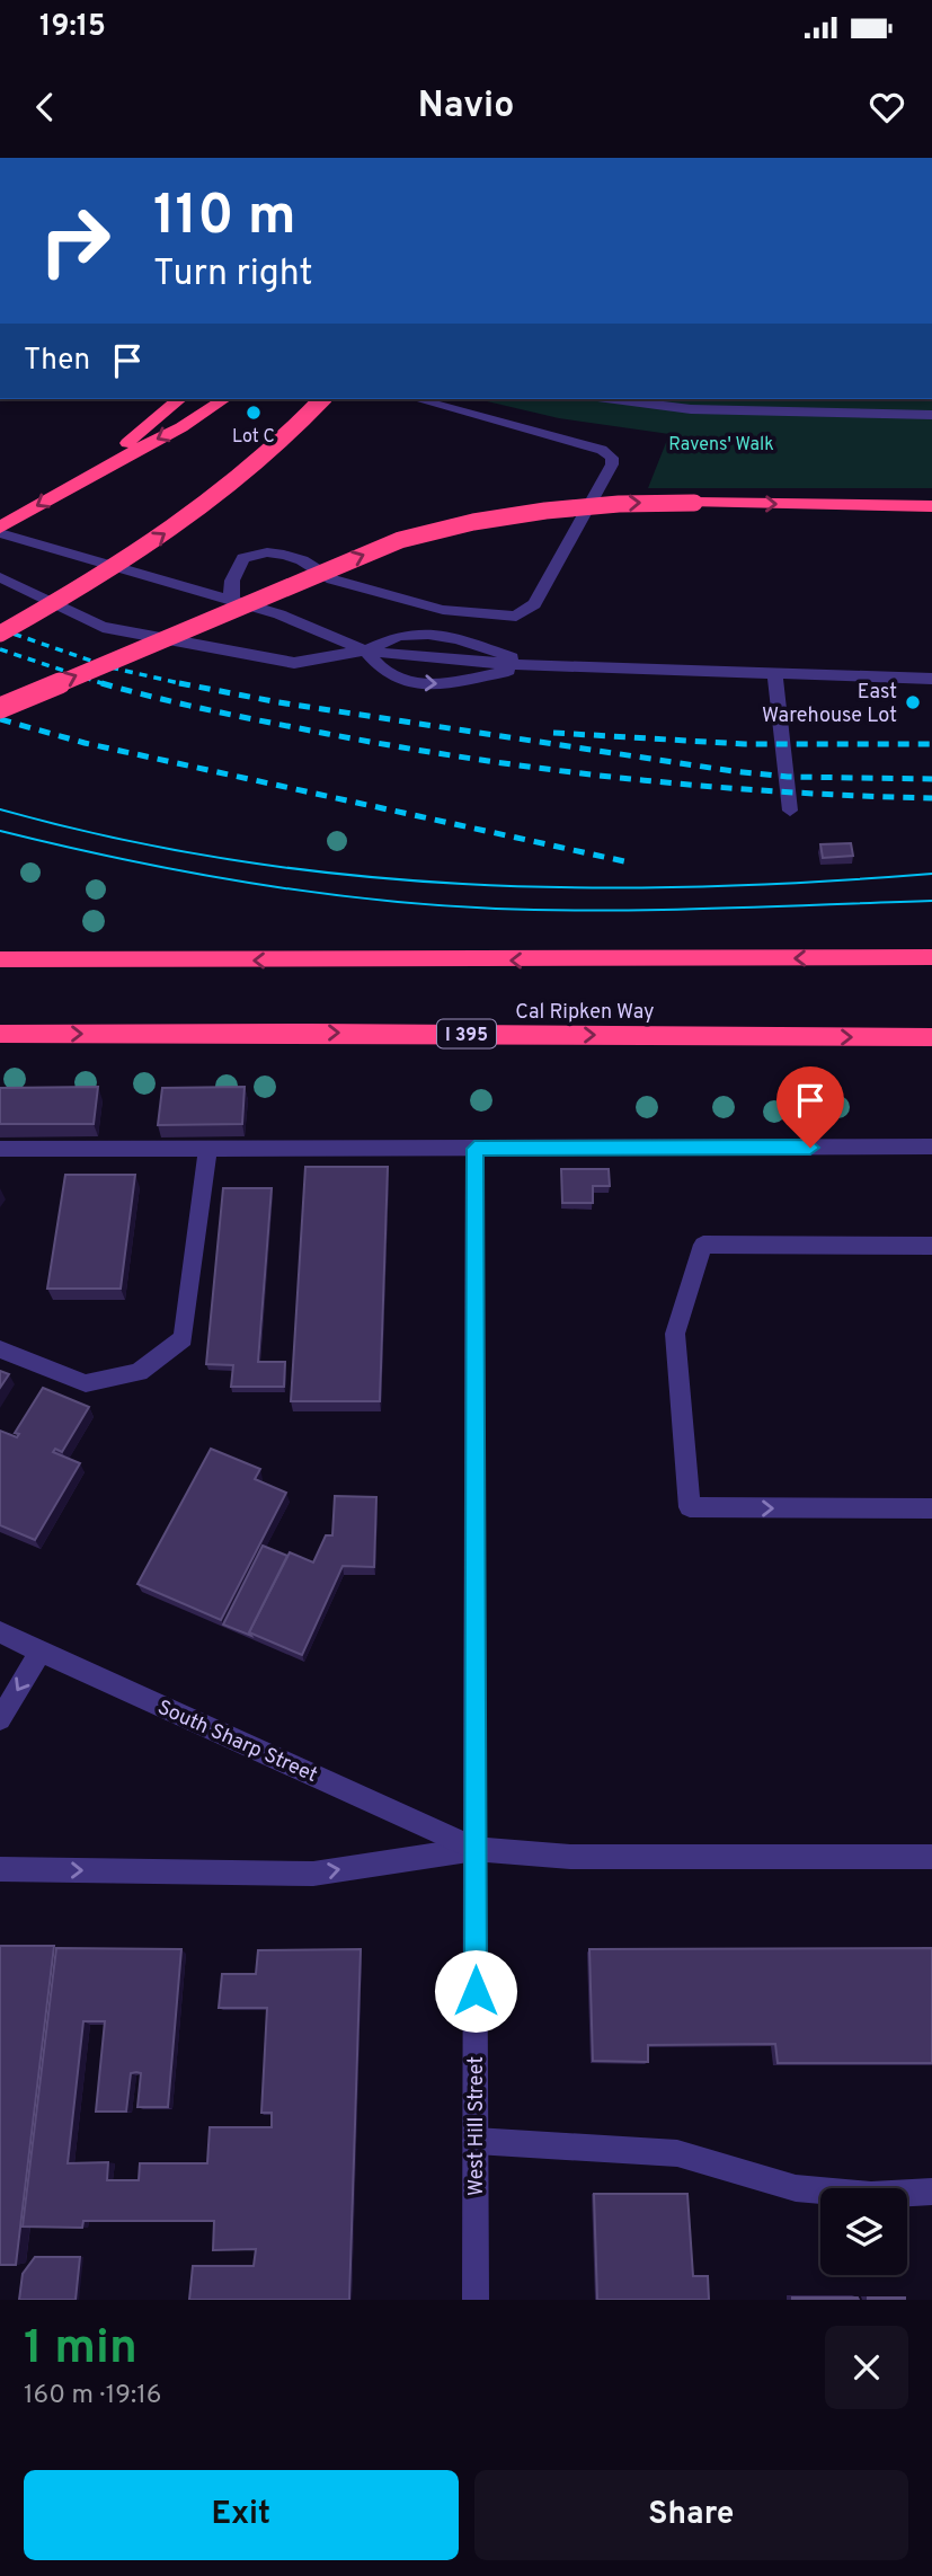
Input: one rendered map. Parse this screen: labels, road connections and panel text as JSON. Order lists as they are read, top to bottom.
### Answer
{
  "streets": {
    "highway": ["Cal Ripken Way", "I 395"],
    "street": ["South Sharp Street", "West Hill Street"]
  },
  "crossings": [
    ["South Sharp Street", "West Hill Street"]
  ],
  "parks": ["Ravens' Walk"],
  "places": ["Lot C", "East Warehouse Lot"],
  "page": {
    "status": "19:15",
    "header": "Navio",
    "turn": ["110 m", "Turn right"],
    "then": "Then",
    "heading": ["1 min", "160 m · 19:16"],
    "buttons": ["Exit", "Share"]
  }
}
